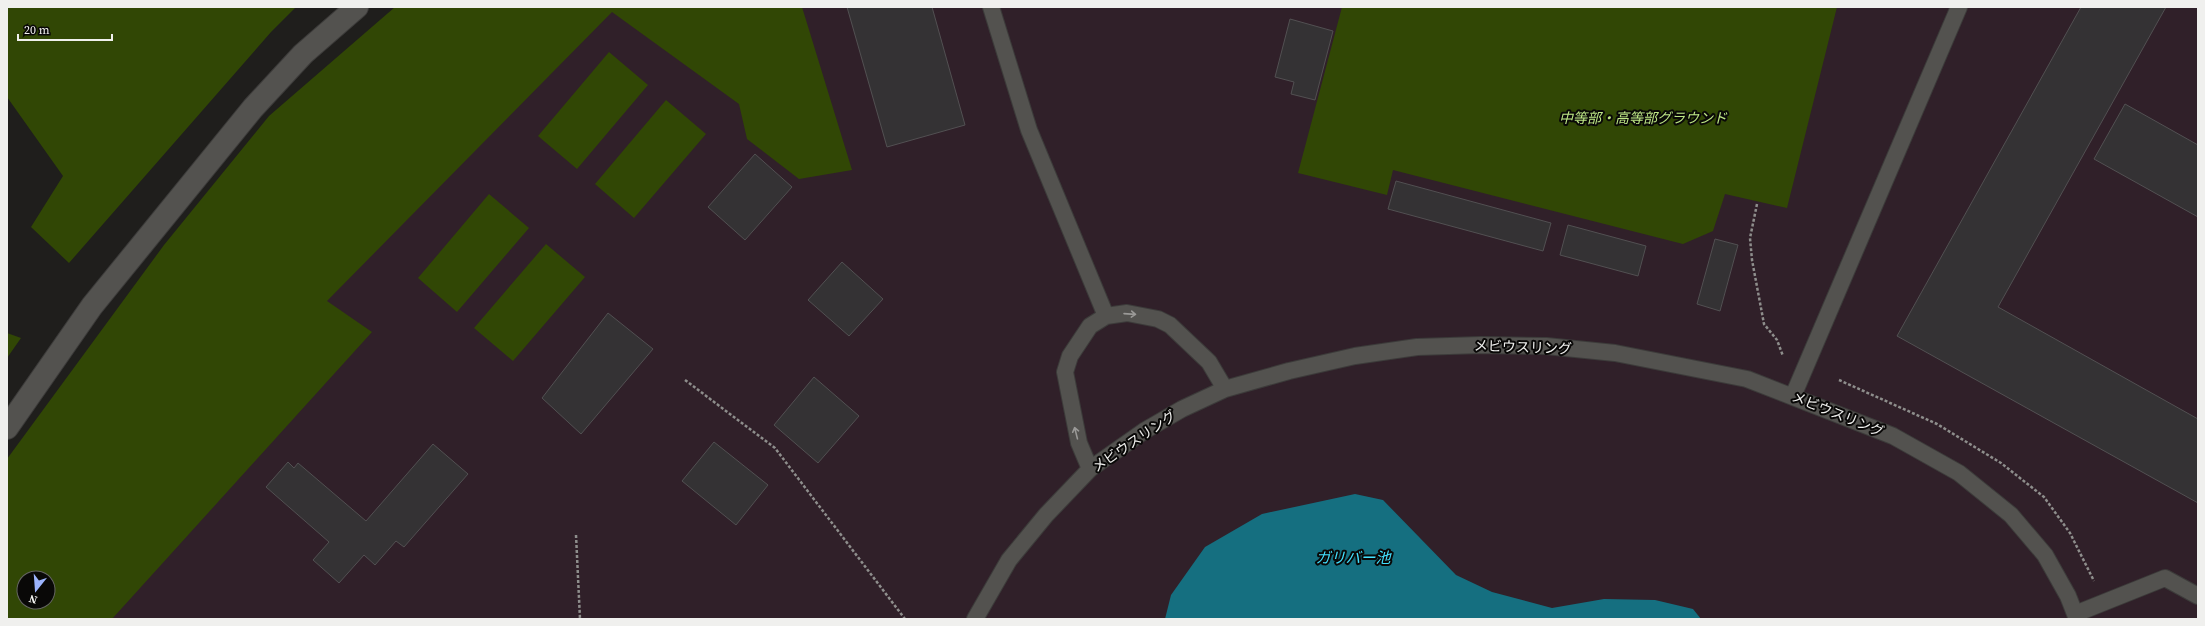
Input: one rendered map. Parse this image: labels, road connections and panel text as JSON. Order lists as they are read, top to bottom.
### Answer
{
  "streets": {
    "lane": ["メビウスリング"]
  },
  "water": ["ガリバー池"],
  "parks": ["中等部・高等部グラウンド"],
  "scale_bar": "20 m",
  "north": "bottom"
}
